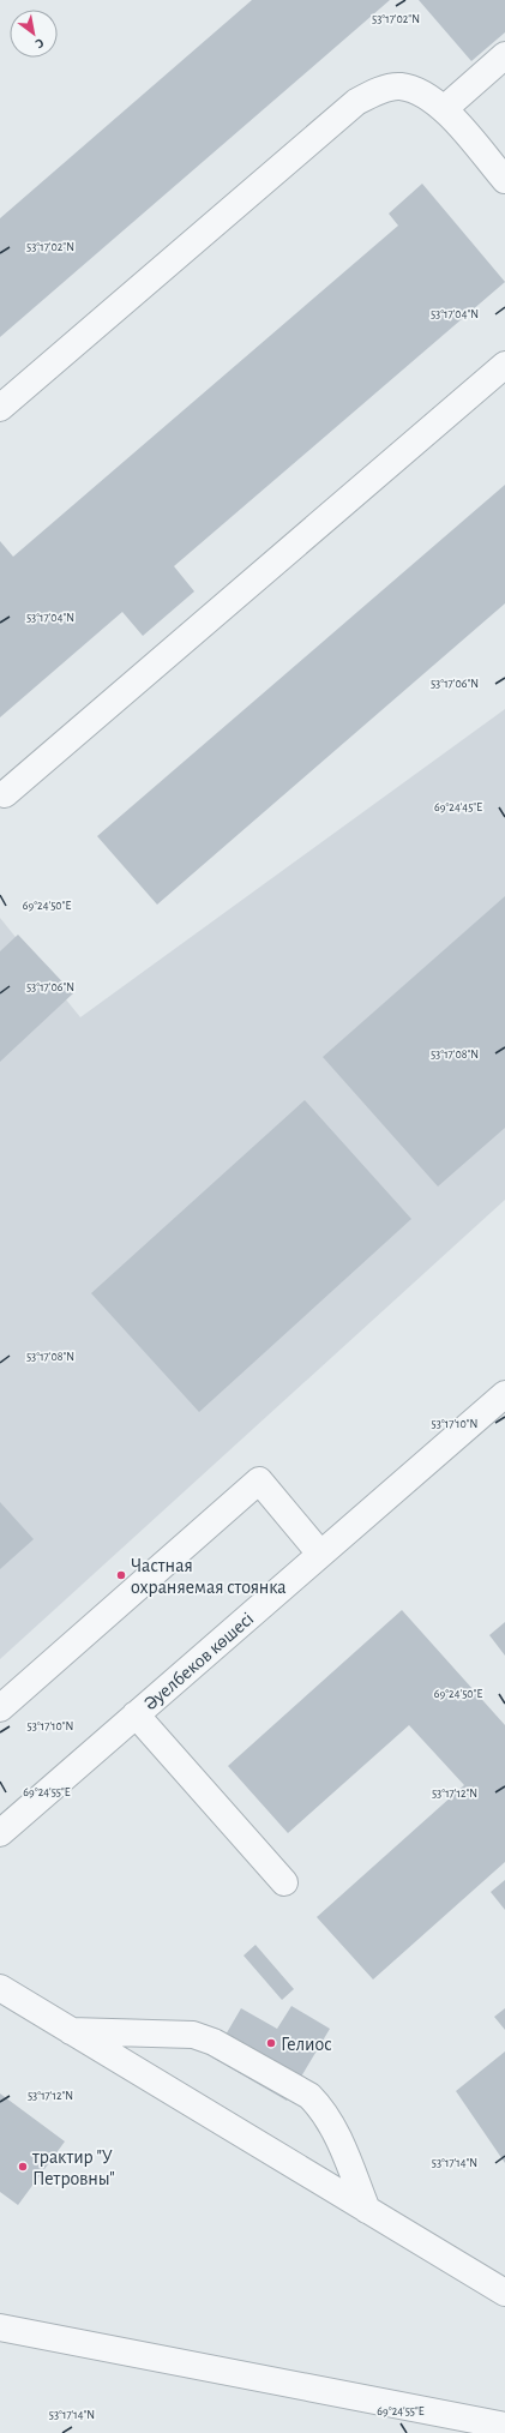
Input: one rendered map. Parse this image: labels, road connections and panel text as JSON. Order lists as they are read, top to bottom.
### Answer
{
  "streets": {
    "street": ["Әуелбеков көшесі"]
  },
  "places": ["Частная охраняемая стоянка", "Гелиос", "трактир \"У Петровны\""],
  "north": "bottom right",
  "coordinates": [
    "53°17'02\"N",
    "53°17'04\"N",
    "53°17'06\"N",
    "69°24'45\"E",
    "69°24'50\"E",
    "53°17'08\"N",
    "53°17'10\"N",
    "69°24'55\"E",
    "53°17'12\"N",
    "53°17'14\"N"
  ]
}
